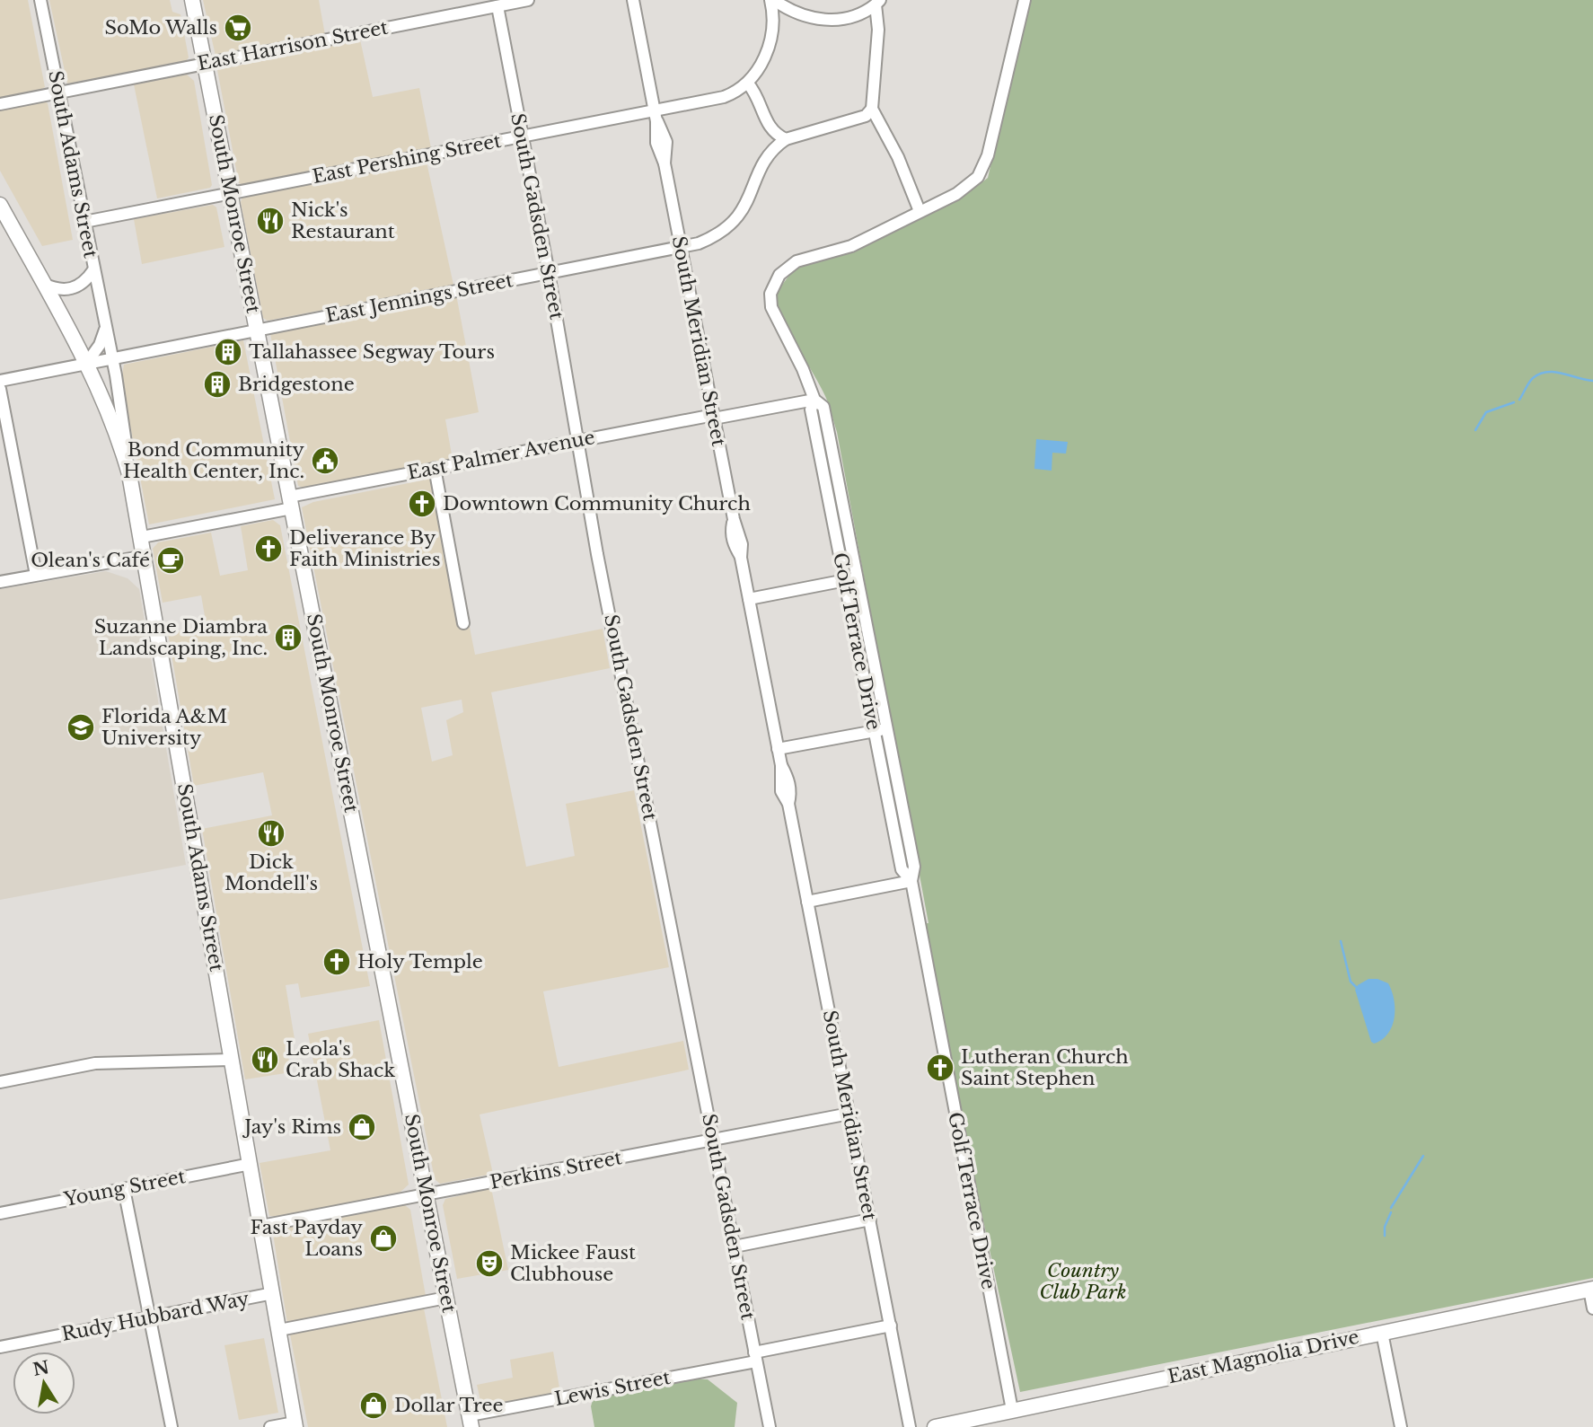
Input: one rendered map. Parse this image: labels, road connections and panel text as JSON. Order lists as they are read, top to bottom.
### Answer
{
  "streets": {
    "main road": ["South Adams Street", "South Monroe Street", "East Magnolia Drive"],
    "street": [
      "East Harrison Street",
      "East Pershing Street",
      "South Gadsden Street",
      "East Jennings Street",
      "South Meridian Street",
      "East Palmer Avenue",
      "Golf Terrace Drive",
      "Perkins Street",
      "Young Street",
      "Rudy Hubbard Way",
      "Lewis Street"
    ]
  },
  "crossings": [
    ["East Harrison Street", "South Adams Street"],
    ["East Harrison Street", "South Monroe Street"],
    ["East Harrison Street", "South Gadsden Street"],
    ["East Pershing Street", "South Adams Street"],
    ["East Pershing Street", "South Monroe Street"],
    ["East Pershing Street", "South Gadsden Street"],
    ["East Pershing Street", "South Meridian Street"],
    ["South Adams Street", "East Jennings Street"],
    ["South Adams Street", "East Palmer Avenue"],
    ["South Adams Street", "Perkins Street"],
    ["South Adams Street", "Young Street"],
    ["South Adams Street", "Rudy Hubbard Way"],
    ["South Monroe Street", "East Jennings Street"],
    ["South Monroe Street", "East Palmer Avenue"],
    ["South Monroe Street", "Perkins Street"],
    ["South Monroe Street", "Lewis Street"],
    ["South Gadsden Street", "East Jennings Street"],
    ["South Gadsden Street", "East Palmer Avenue"],
    ["South Gadsden Street", "Perkins Street"],
    ["South Gadsden Street", "Lewis Street"],
    ["East Jennings Street", "South Meridian Street"],
    ["South Meridian Street", "East Palmer Avenue"],
    ["South Meridian Street", "Perkins Street"],
    ["South Meridian Street", "Lewis Street"],
    ["East Palmer Avenue", "Golf Terrace Drive"],
    ["Golf Terrace Drive", "East Magnolia Drive"]
  ],
  "parks": ["Country Club Park"],
  "places": {
    "supermarket": ["SoMo Walls"],
    "restaurant": ["Nick's Restaurant", "Dick Mondell's", "Leola's Crab Shack"],
    "building": ["Tallahassee Segway Tours", "Bridgestone", "Suzanne Diambra Landscaping, Inc."],
    "public building": ["Bond Community Health Center, Inc."],
    "church": [
      "Downtown Community Church",
      "Deliverance By Faith Ministries",
      "Holy Temple",
      "Lutheran Church Saint Stephen"
    ],
    "cafe": ["Olean's Café"],
    "school or university": ["Florida A&M University"],
    "shop": ["Jay's Rims", "Fast Payday Loans", "Dollar Tree"],
    "theatre": ["Mickee Faust Clubhouse"]
  },
  "north": "top"
}
